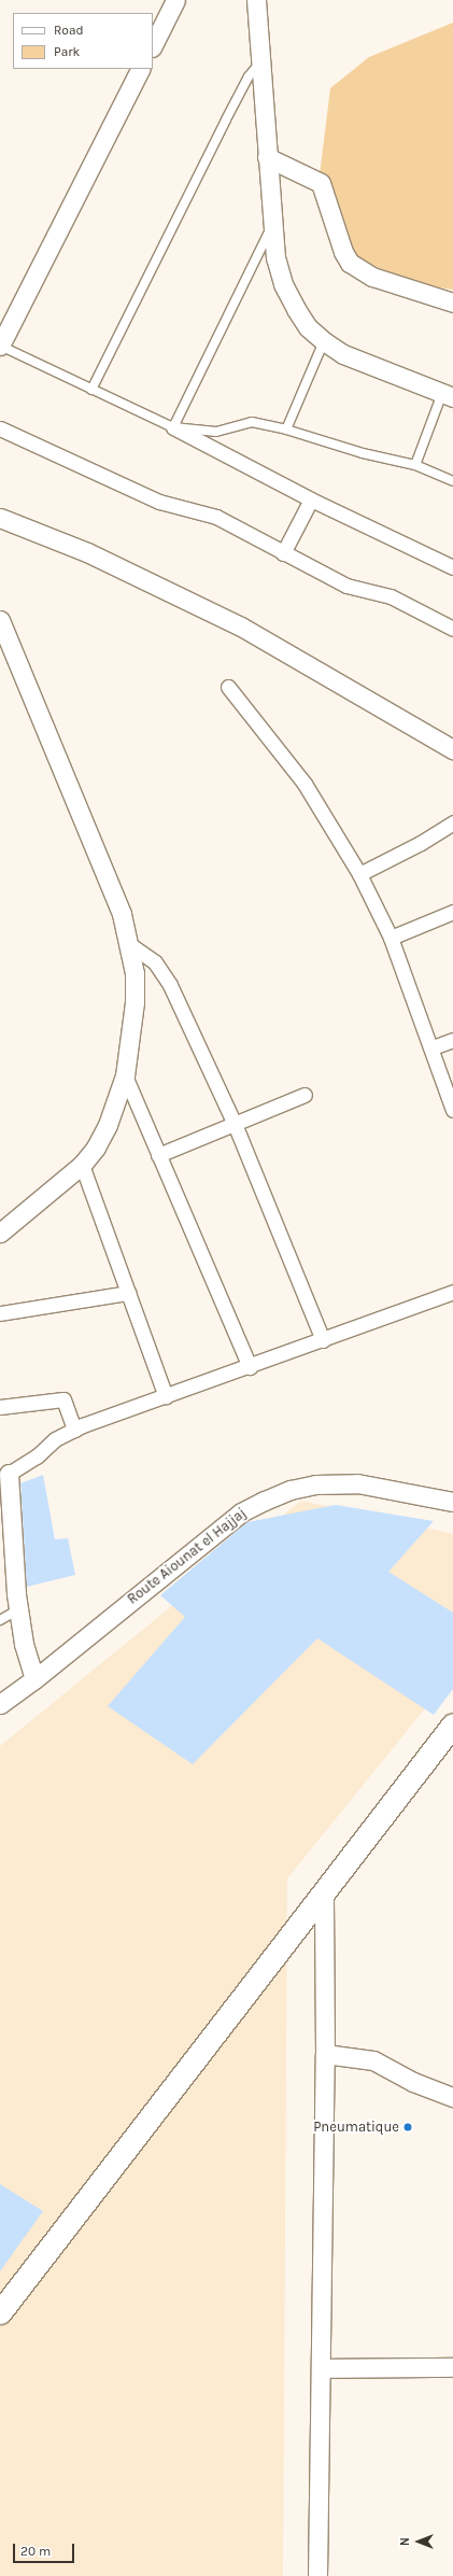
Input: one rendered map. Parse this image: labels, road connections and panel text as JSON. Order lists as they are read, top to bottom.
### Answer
{
  "streets": {
    "street": ["Route Aiounat el Hajjaj"]
  },
  "places": ["Pneumatique"],
  "legend": ["Road", "Park"],
  "scale_bar": "20 m",
  "north": "left"
}
